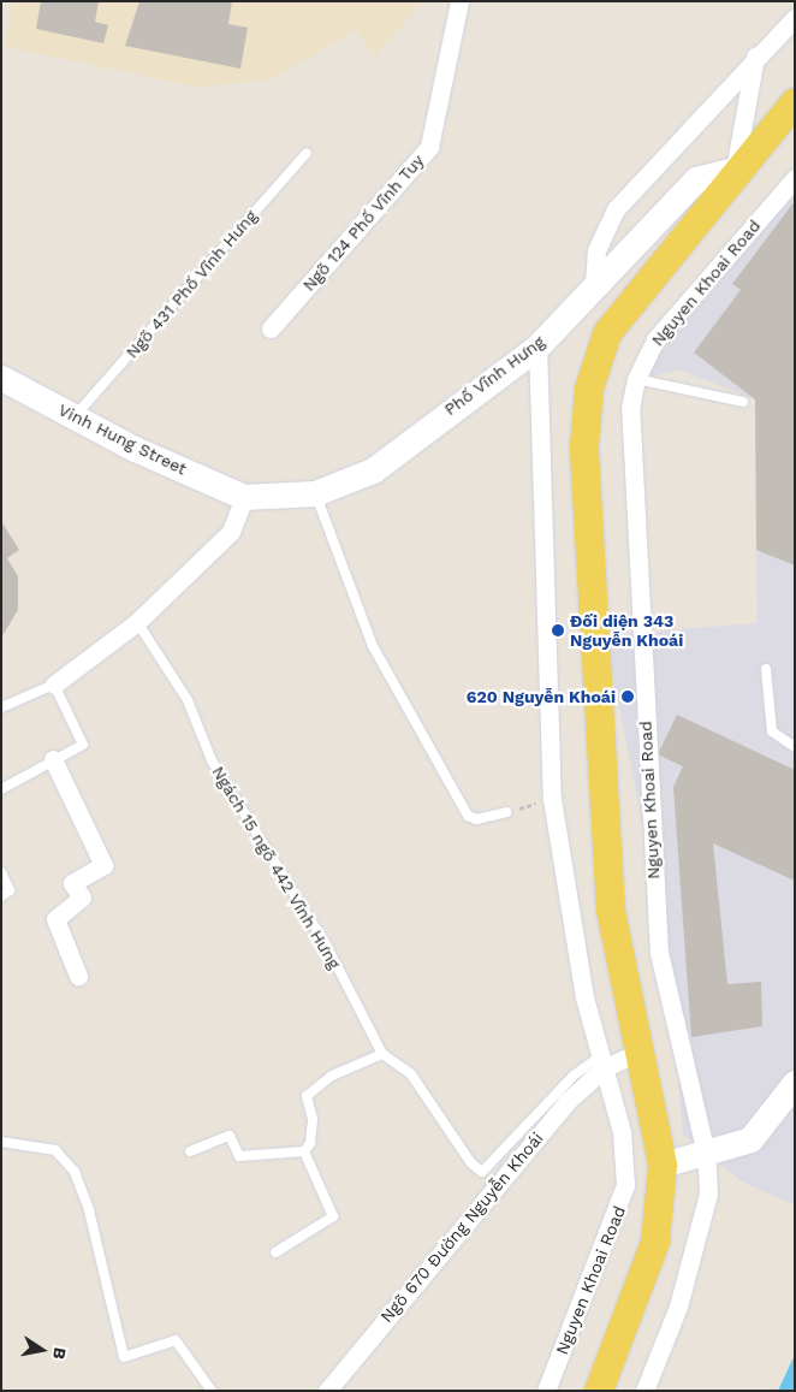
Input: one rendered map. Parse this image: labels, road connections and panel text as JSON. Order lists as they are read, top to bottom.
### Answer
{
  "streets": {
    "main road": ["Phố Vĩnh Hưng", "Vinh Hung Street"],
    "street": ["Ngõ 124 Phố Vĩnh Tuy", "Nguyen Khoai Road", "Ngõ 670 Đường Nguyễn Khoái"],
    "lane": ["Ngõ 431 Phố Vĩnh Hưng", "Ngách 15 ngõ 442 Vĩnh Hưng"]
  },
  "crossings": [
    ["Nguyen Khoai Road", "Phố Vĩnh Hưng"],
    ["Nguyen Khoai Road", "Ngách 15 ngõ 442 Vĩnh Hưng"],
    ["Nguyen Khoai Road", "Ngõ 670 Đường Nguyễn Khoái"],
    ["Ngõ 431 Phố Vĩnh Hưng", "Vinh Hung Street"],
    ["Phố Vĩnh Hưng", "Vinh Hung Street"],
    ["Ngách 15 ngõ 442 Vĩnh Hưng", "Ngõ 670 Đường Nguyễn Khoái"]
  ],
  "places": ["Đối diện 343 Nguyễn Khoái", "620 Nguyễn Khoái"],
  "north": "right"
}
